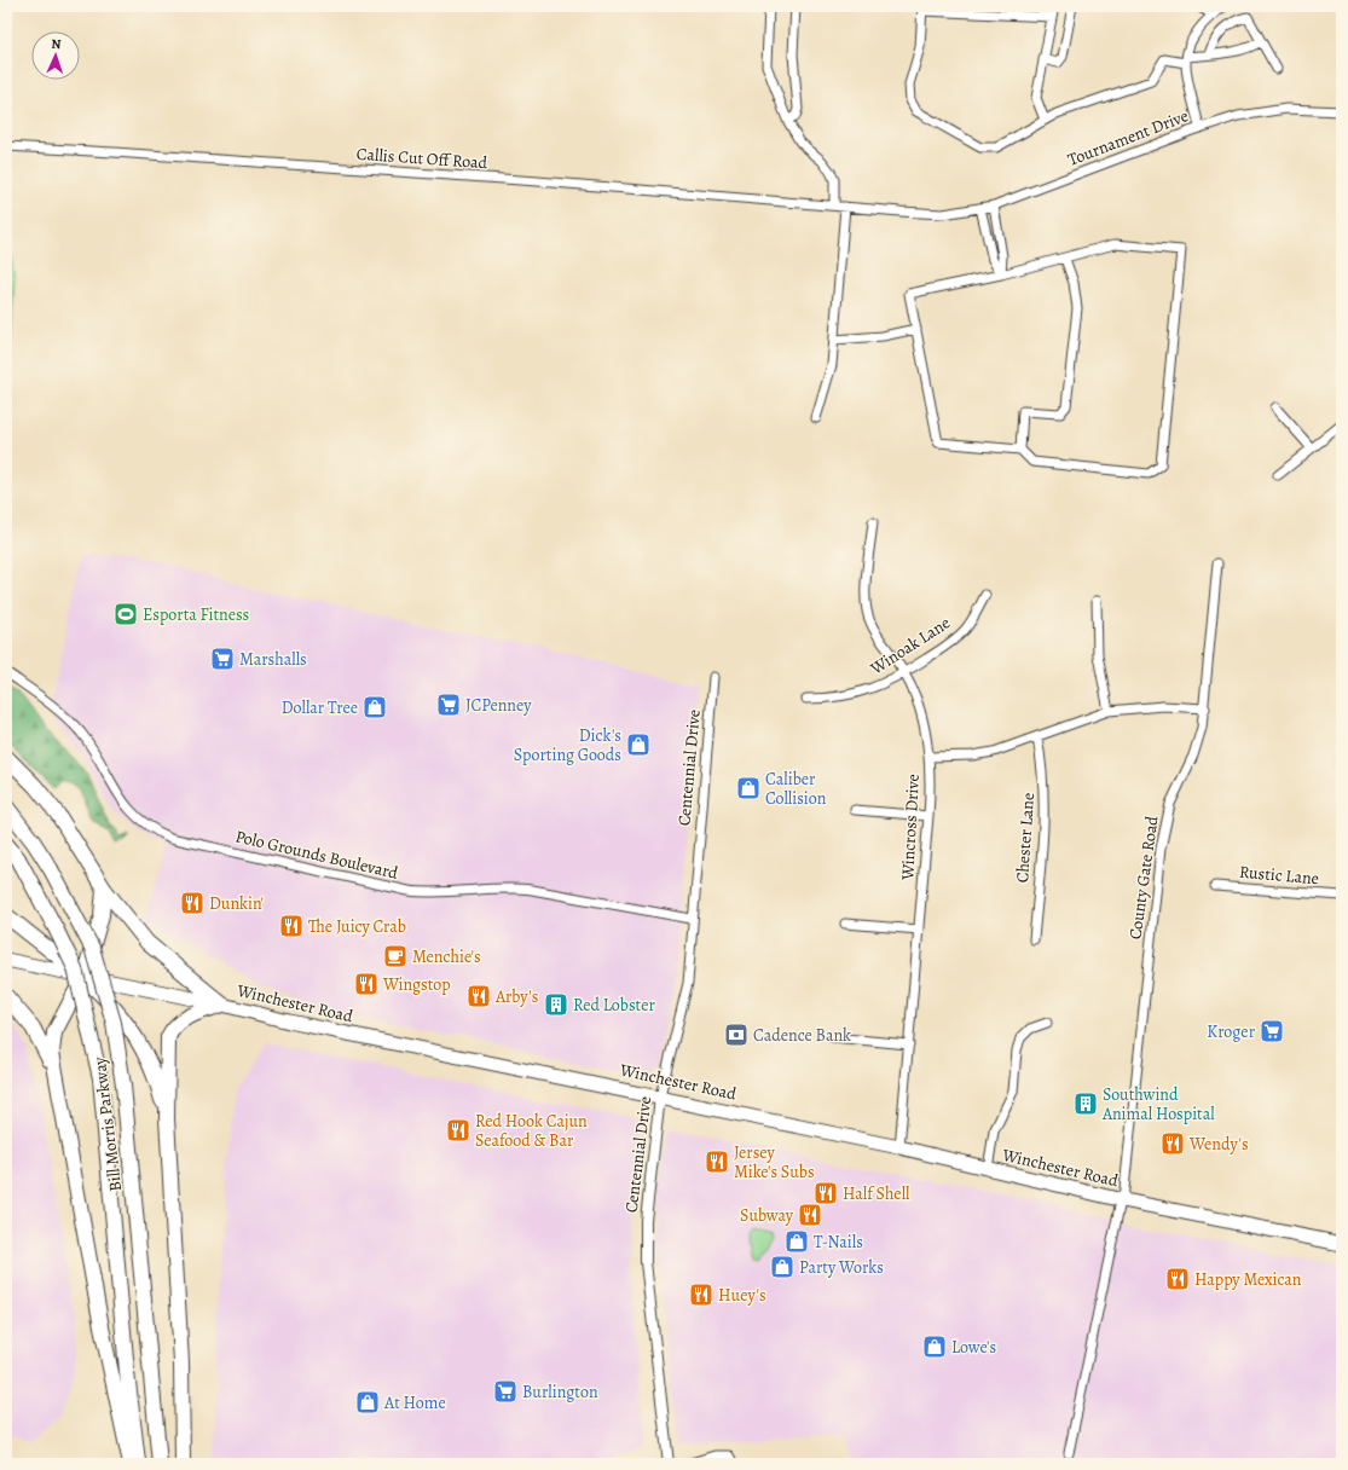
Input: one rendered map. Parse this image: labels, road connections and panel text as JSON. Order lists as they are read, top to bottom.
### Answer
{
  "streets": {
    "highway": ["Bill Morris Parkway"],
    "main road": ["Winchester Road"],
    "street": [
      "Tournament Drive",
      "Callis Cut Off Road",
      "Winoak Lane",
      "Centennial Drive",
      "Wincross Drive",
      "Chester Lane",
      "Polo Grounds Boulevard",
      "Rustic Lane",
      "County Gate Road"
    ]
  },
  "crossings": [
    ["Tournament Drive", "Callis Cut Off Road"],
    ["Winoak Lane", "Wincross Drive"],
    ["Centennial Drive", "Polo Grounds Boulevard"],
    ["Centennial Drive", "Winchester Road"],
    ["Wincross Drive", "Winchester Road"],
    ["County Gate Road", "Winchester Road"]
  ],
  "places": {
    "sports": ["Esporta Fitness"],
    "supermarket": [
      "Marshalls",
      "JCPenney",
      "Kroger",
      "Burlington"
    ],
    "shop": [
      "Dollar Tree",
      "Dick's Sporting Goods",
      "Caliber Collision",
      "T-Nails",
      "Party Works",
      "Lowe's",
      "At Home"
    ],
    "restaurant": [
      "Dunkin'",
      "The Juicy Crab",
      "Wingstop",
      "Arby's",
      "Red Hook Cajun Seafood & Bar",
      "Wendy's",
      "Jersey Mike's Subs",
      "Half Shell",
      "Subway",
      "Happy Mexican",
      "Huey's"
    ],
    "cafe": ["Menchie's"],
    "building": ["Red Lobster", "Southwind Animal Hospital"],
    "bank": ["Cadence Bank"]
  },
  "north": "top"
}
